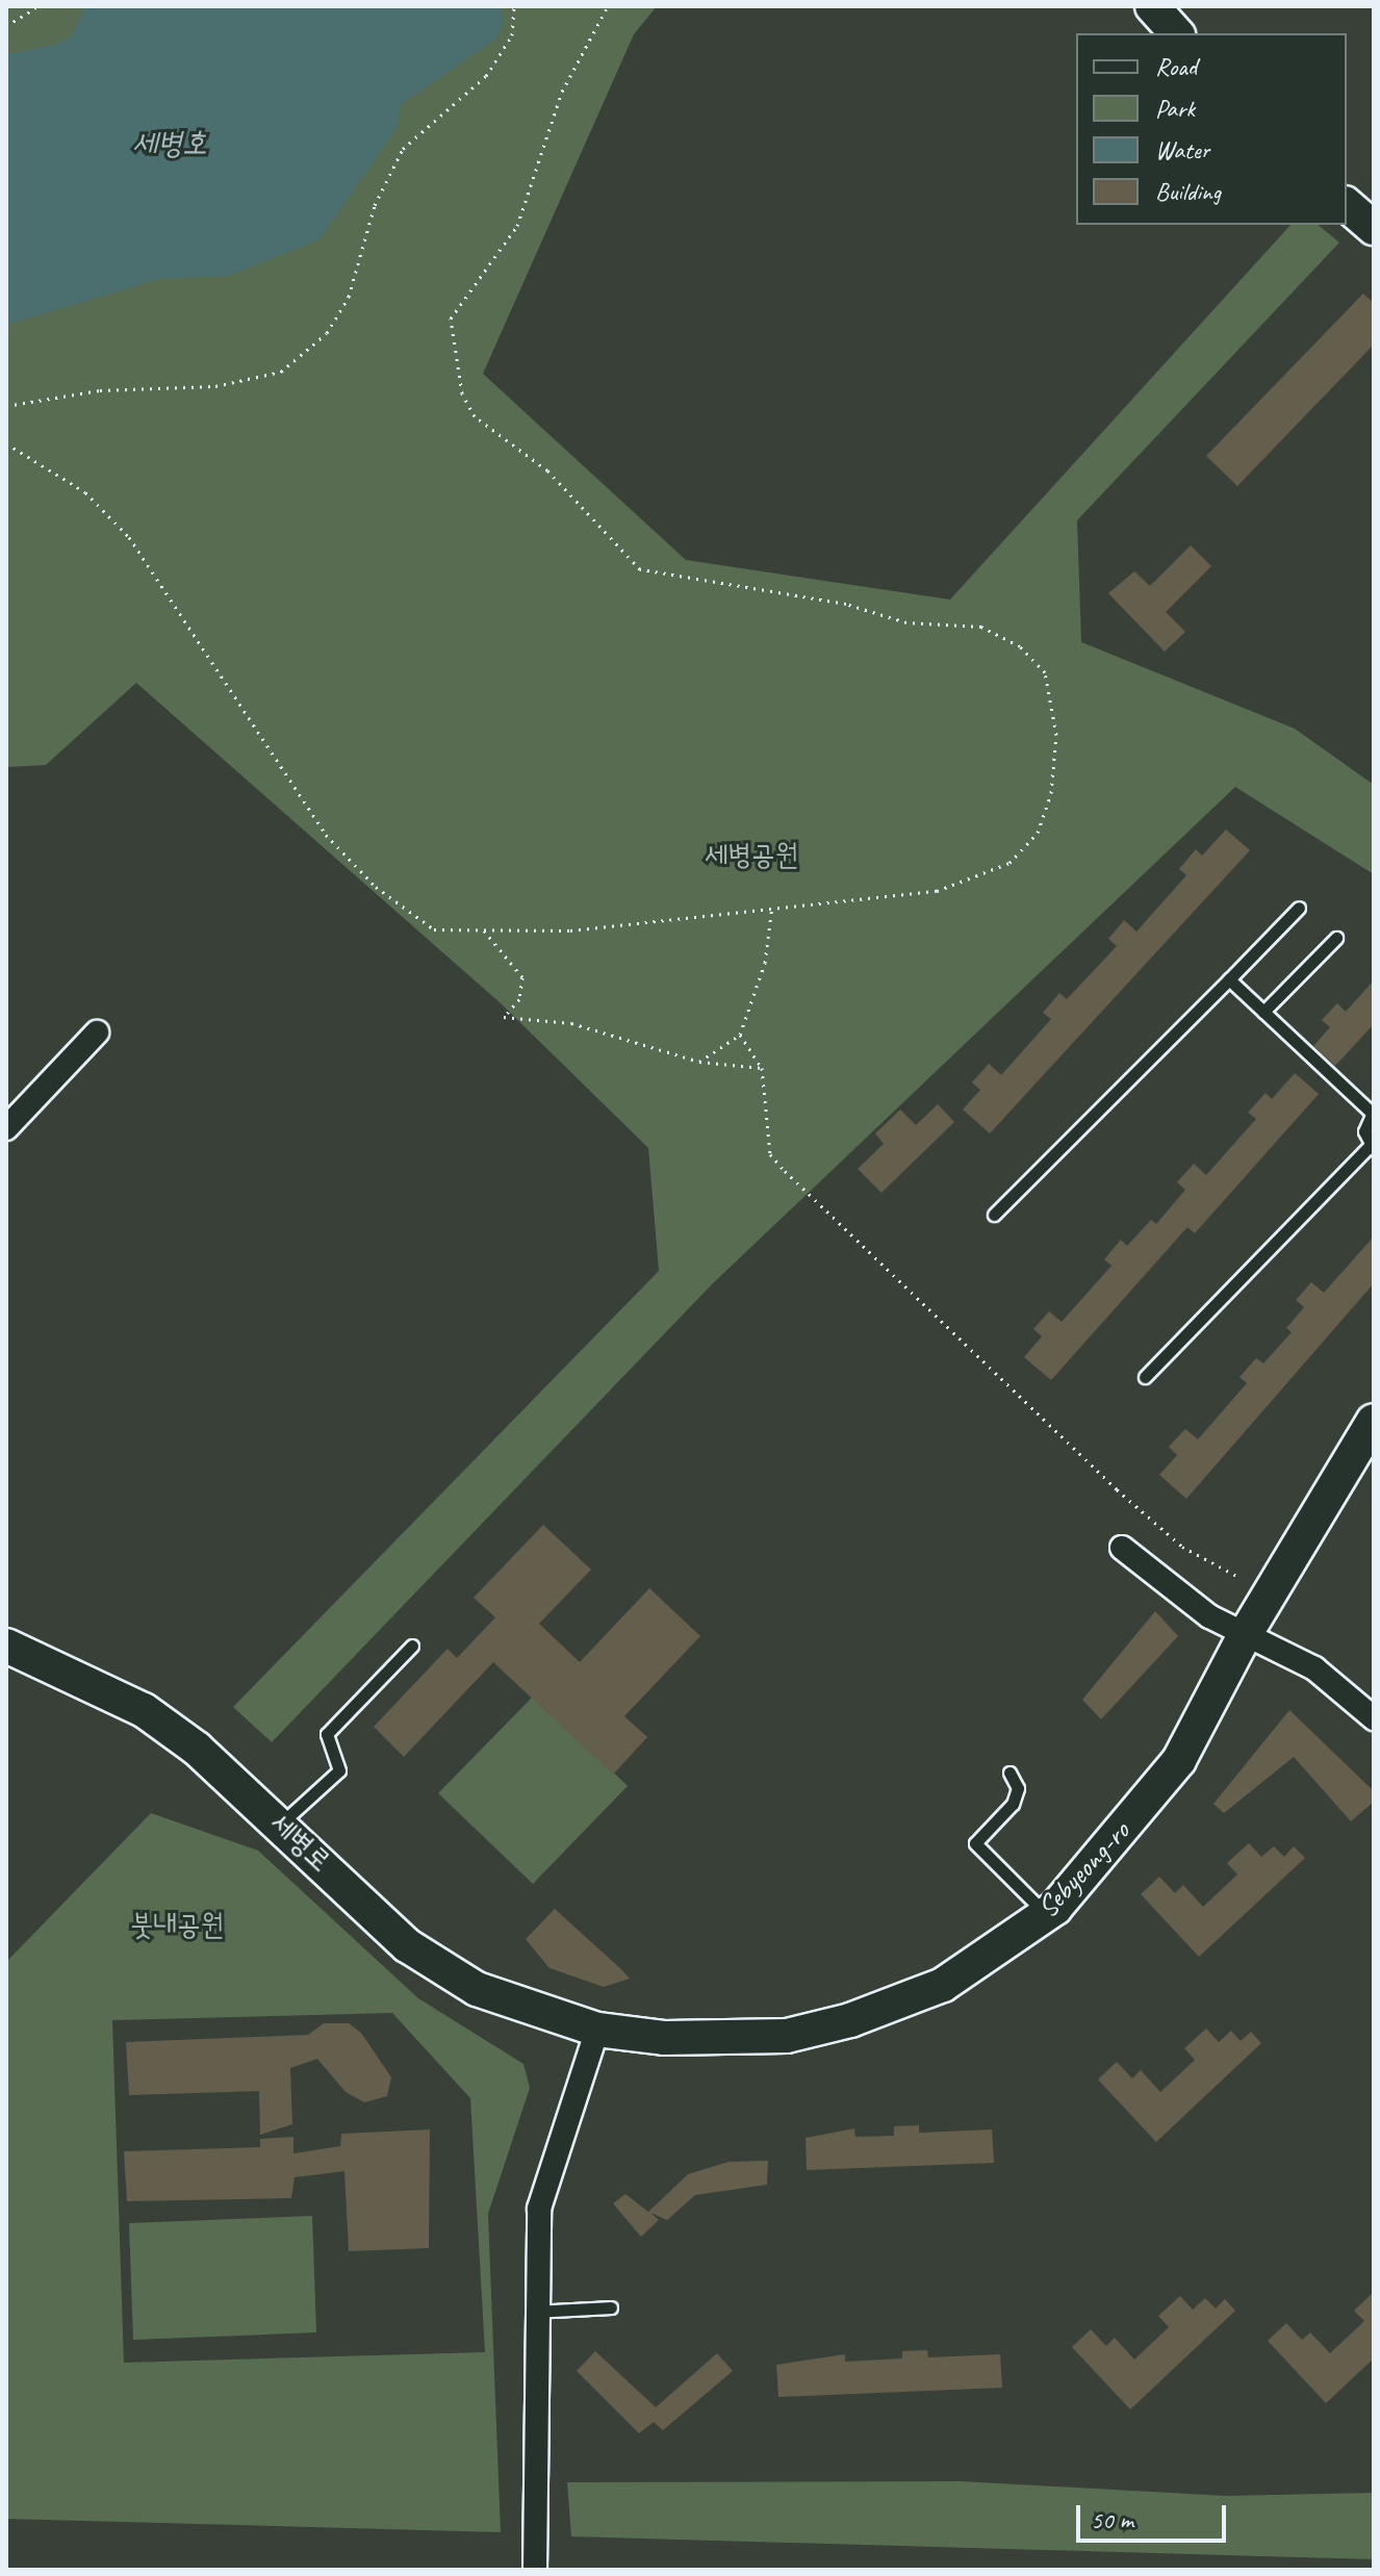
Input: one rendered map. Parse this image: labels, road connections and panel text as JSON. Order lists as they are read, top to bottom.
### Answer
{
  "streets": {
    "street": ["세병로", "Sebyeong-ro"]
  },
  "crossings": [
    ["세병로", "Sebyeong-ro"]
  ],
  "water": ["세병호"],
  "parks": ["세병공원", "붓내공원"],
  "legend": [
    "Road",
    "Park",
    "Water",
    "Building"
  ],
  "scale_bar": "50 m"
}
